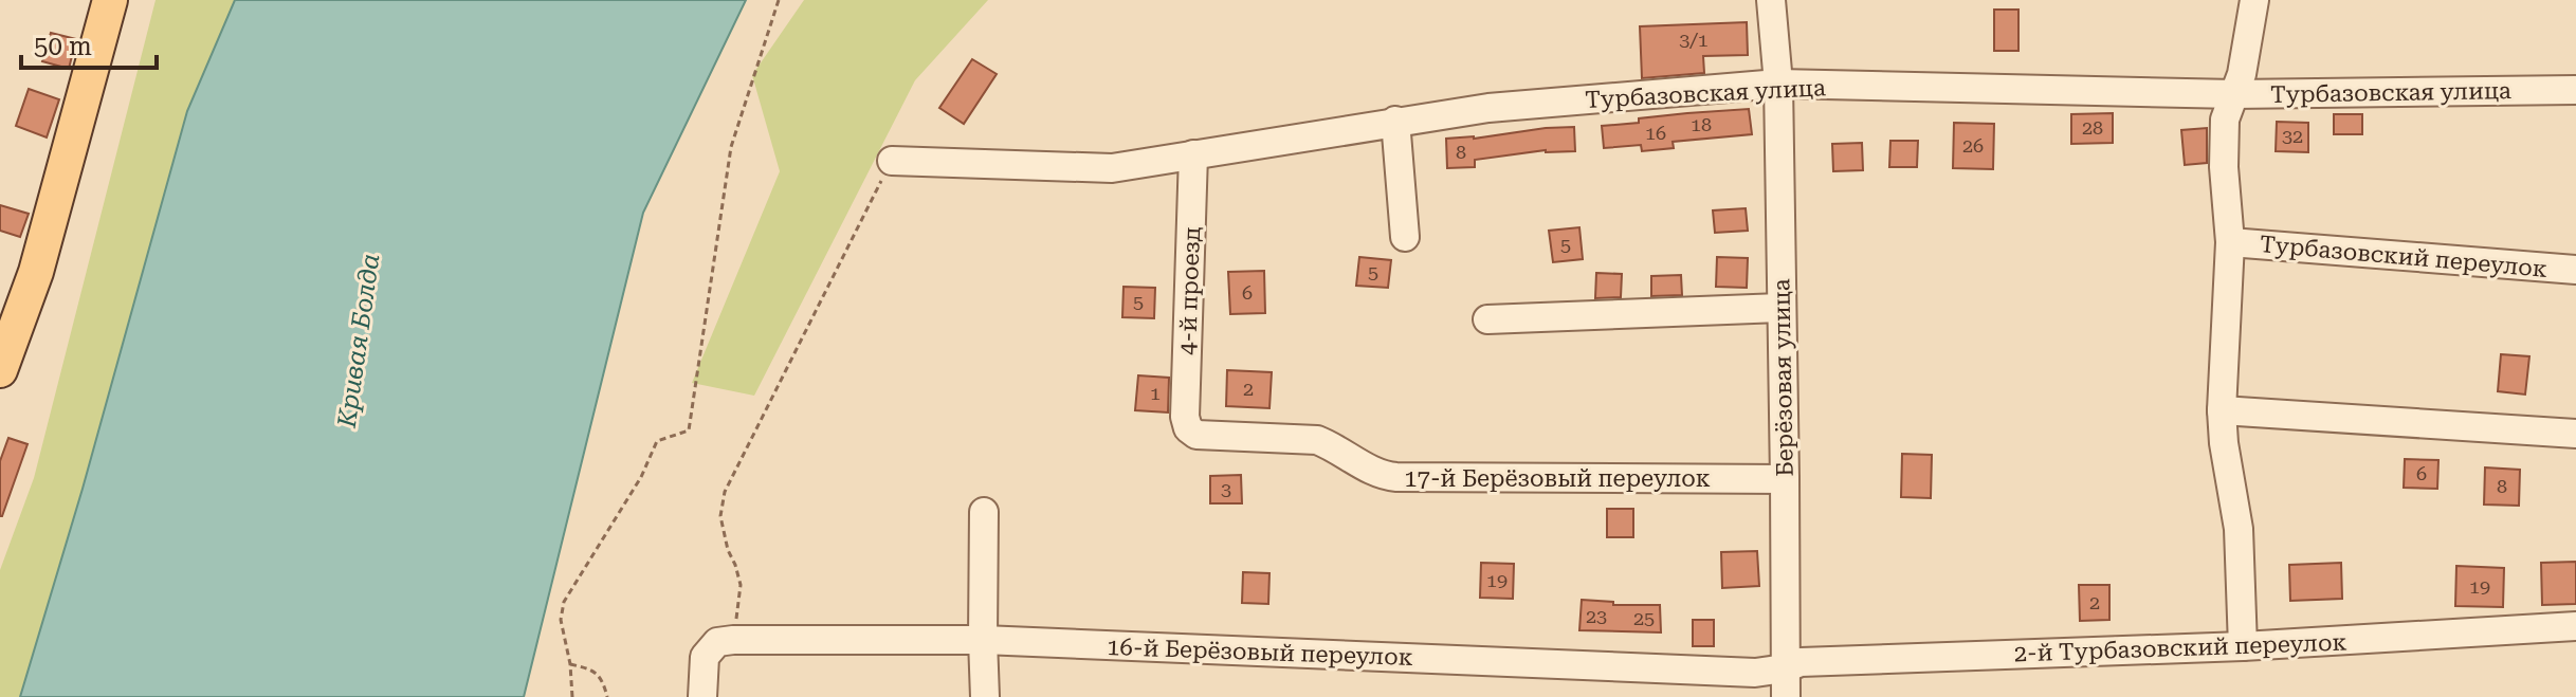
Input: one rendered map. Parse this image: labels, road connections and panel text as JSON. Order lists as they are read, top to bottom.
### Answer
{
  "streets": {
    "street": [
      "Турбазовская улица",
      "Турбазовский переулок",
      "4-й проезд",
      "Берёзовая улица",
      "17-й Берёзовый переулок",
      "2-й Турбазовский переулок",
      "16-й Берёзовый переулок"
    ]
  },
  "crossings": [
    ["Турбазовская улица", "4-й проезд"],
    ["Турбазовская улица", "Берёзовая улица"],
    ["4-й проезд", "17-й Берёзовый переулок"],
    ["Берёзовая улица", "17-й Берёзовый переулок"],
    ["Берёзовая улица", "2-й Турбазовский переулок"],
    ["Берёзовая улица", "16-й Берёзовый переулок"],
    ["2-й Турбазовский переулок", "16-й Берёзовый переулок"]
  ],
  "water": ["Кривая Болда"],
  "house_numbers": [
    "3/1",
    "18",
    "28",
    "16",
    "32",
    "26",
    "8",
    "5",
    "5",
    "6",
    "5",
    "2",
    "1",
    "6",
    "8",
    "3",
    "19",
    "19",
    "2",
    "23",
    "25"
  ],
  "scale_bar": "50 m"
}
